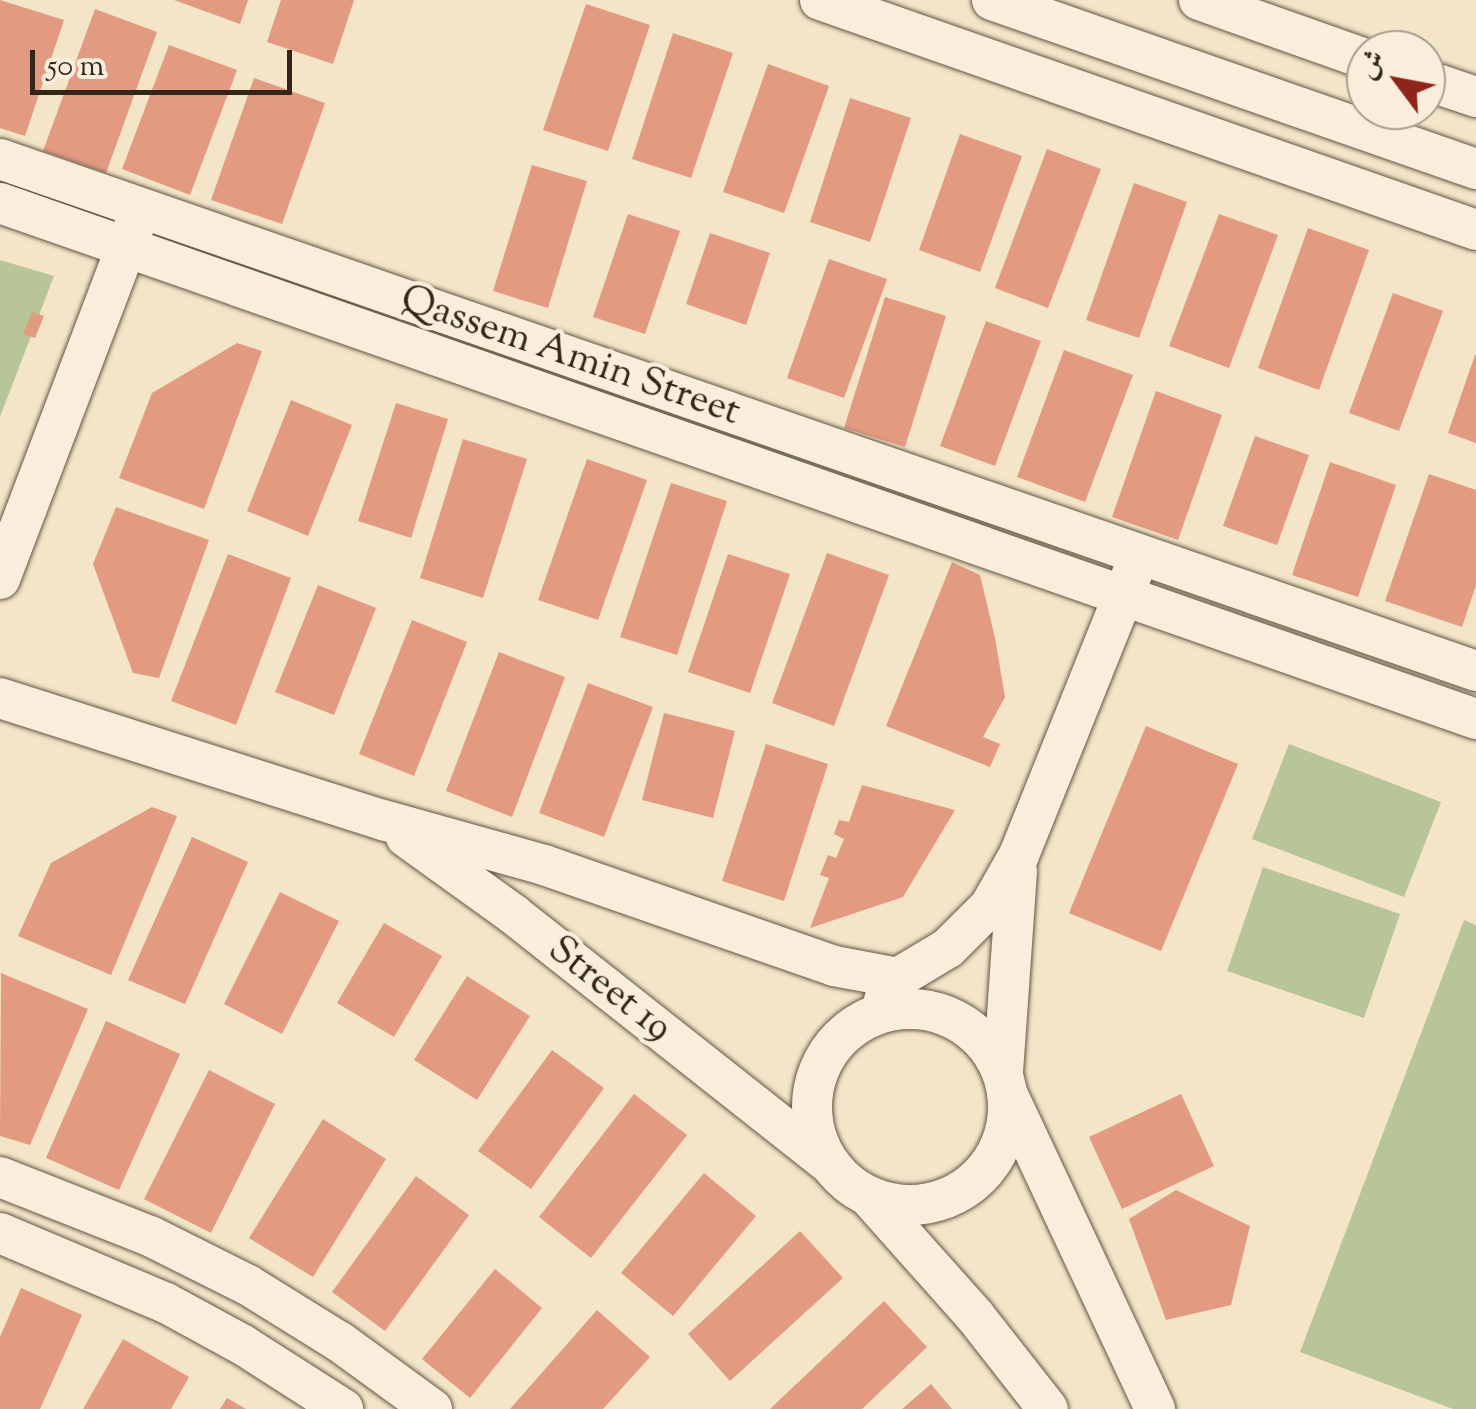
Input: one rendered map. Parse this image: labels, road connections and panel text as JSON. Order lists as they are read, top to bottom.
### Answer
{
  "streets": {
    "street": ["Qassem Amin Street", "Street 19"]
  },
  "scale_bar": "50 m",
  "north": "top left"
}
